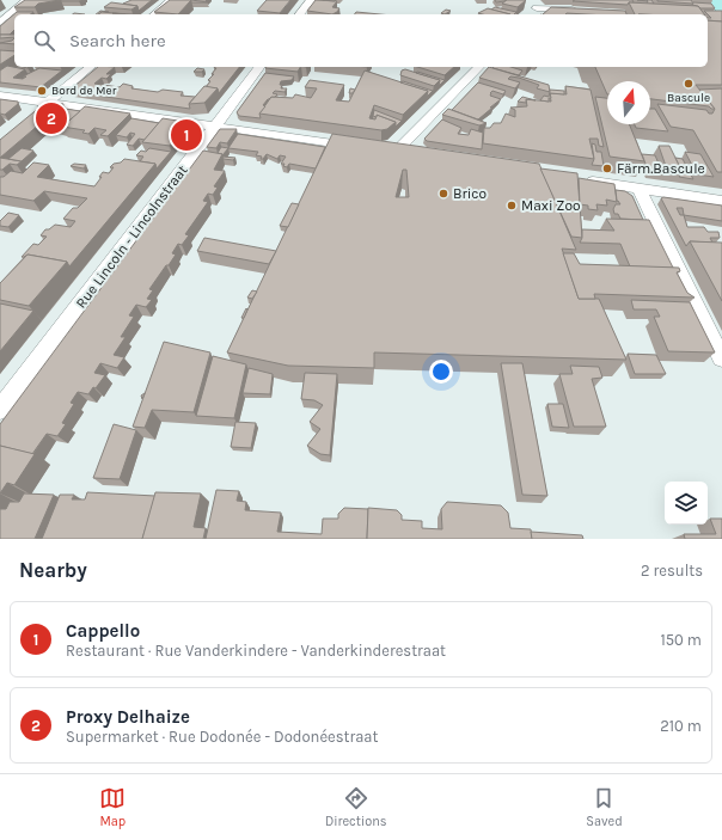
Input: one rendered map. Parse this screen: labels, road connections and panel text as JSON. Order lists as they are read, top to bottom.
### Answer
{
  "streets": {
    "street": ["Rue Lincoln - Lincolnstraat"]
  },
  "places": [
    "Bascule",
    "Bord de Mer",
    "Färm.Bascule",
    "Brico",
    "Maxi Zoo"
  ],
  "north": "top",
  "page": {
    "search": "Search here",
    "pins": ["2", "1"],
    "heading": ["Nearby", "2 results"],
    "list": [
      {
        "mark": "1",
        "name": "Cappello",
        "note": "Restaurant · Rue Vanderkindere - Vanderkinderestraat",
        "value": "150 m"
      },
      {
        "mark": "2",
        "name": "Proxy Delhaize",
        "note": "Supermarket · Rue Dodonée - Dodonéestraat",
        "value": "210 m"
      }
    ],
    "nav": ["Map", "Directions", "Saved"]
  }
}
